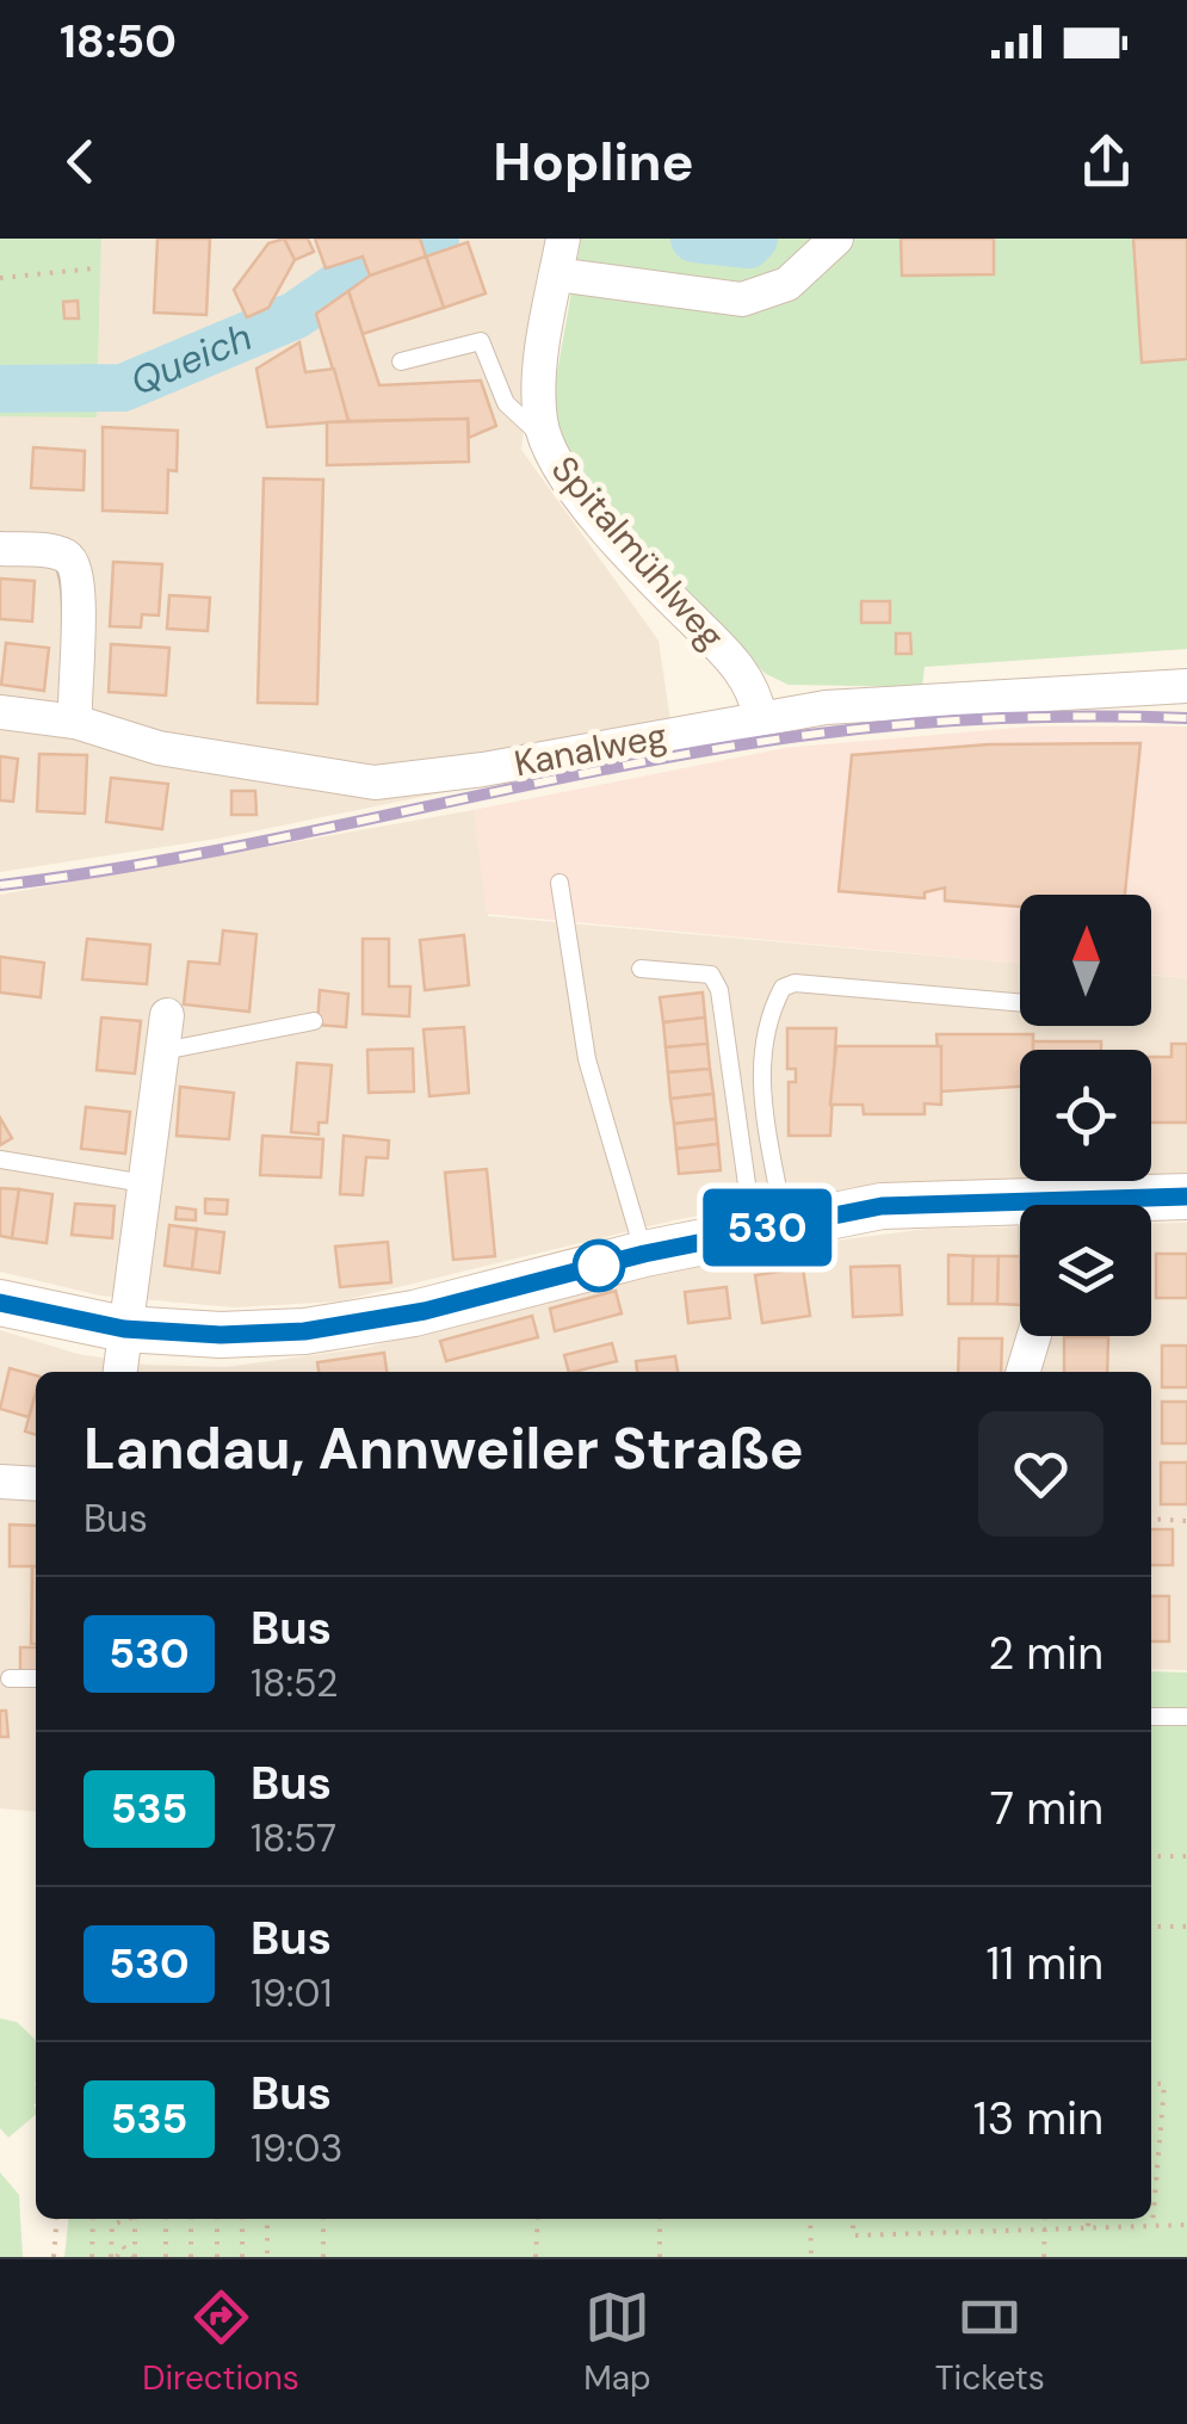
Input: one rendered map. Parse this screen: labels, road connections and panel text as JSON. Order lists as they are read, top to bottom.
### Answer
{
  "streets": {
    "street": ["Spitalmühlweg", "Kanalweg"]
  },
  "crossings": [
    ["Spitalmühlweg", "Kanalweg"]
  ],
  "water": ["Queich"],
  "lines": ["bus line 530"],
  "north": "top",
  "page": {
    "status": "18:50",
    "header": "Hopline",
    "on_map": "530",
    "heading": ["Landau, Annweiler Straße", "Bus"],
    "list": [
      {
        "mark": "530",
        "name": "Bus",
        "note": "18:52",
        "value": "2 min"
      },
      {
        "mark": "535",
        "name": "Bus",
        "note": "18:57",
        "value": "7 min"
      },
      {
        "mark": "530",
        "name": "Bus",
        "note": "19:01",
        "value": "11 min"
      },
      {
        "mark": "535",
        "name": "Bus",
        "note": "19:03",
        "value": "13 min"
      }
    ],
    "tabs": ["Directions", "Map", "Tickets"]
  }
}
